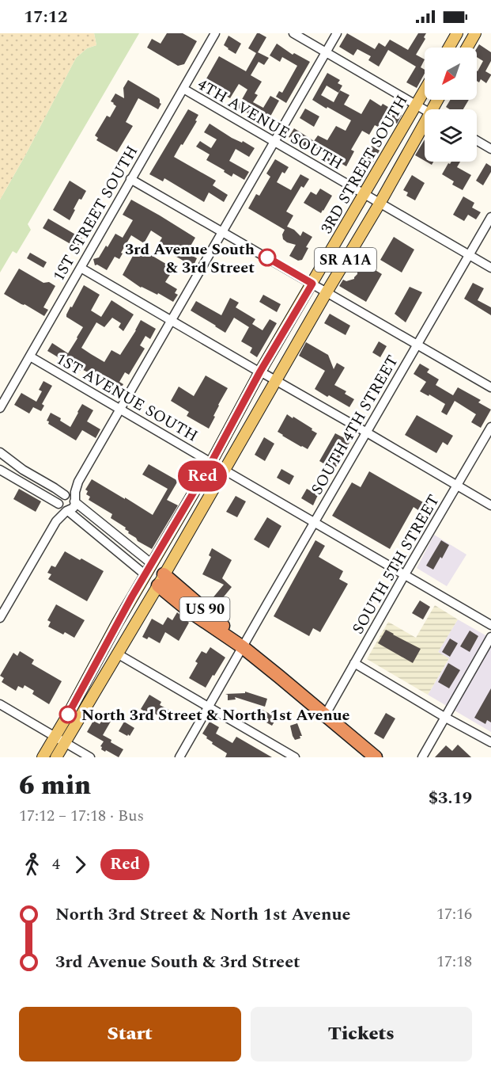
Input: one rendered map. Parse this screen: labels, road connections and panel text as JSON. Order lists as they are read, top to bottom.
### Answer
{
  "streets": {
    "highway": ["US 90"],
    "main road": ["3RD STREET SOUTH", "SR A1A"],
    "street": [
      "4TH AVENUE SOUTH",
      "1ST STREET SOUTH",
      "1ST AVENUE SOUTH",
      "SOUTH 4TH STREET",
      "SOUTH 5TH STREET"
    ]
  },
  "crossings": [
    ["4TH AVENUE SOUTH", "3RD STREET SOUTH"],
    ["4TH AVENUE SOUTH", "1ST STREET SOUTH"],
    ["4TH AVENUE SOUTH", "SOUTH 4TH STREET"],
    ["3RD STREET SOUTH", "SR A1A"],
    ["3RD STREET SOUTH", "1ST AVENUE SOUTH"],
    ["3RD STREET SOUTH", "US 90"],
    ["1ST STREET SOUTH", "1ST AVENUE SOUTH"],
    ["SR A1A", "US 90"],
    ["SOUTH 4TH STREET", "US 90"],
    ["SOUTH 5TH STREET", "US 90"]
  ],
  "places": ["3rd Avenue South & 3rd Street", "North 3rd Street & North 1st Avenue"],
  "lines": ["bus line Red"],
  "north": "bottom left",
  "page": {
    "status": "17:12",
    "on_map": "Red",
    "heading": ["6 min", "17:12 – 17:18 · Bus", "$3.19"],
    "legs": ["4", "Red"],
    "list": [
      {
        "name": "North 3rd Street & North 1st Avenue",
        "value": "17:16"
      },
      {
        "name": "3rd Avenue South & 3rd Street",
        "value": "17:18"
      }
    ],
    "buttons": ["Start", "Tickets"]
  }
}
